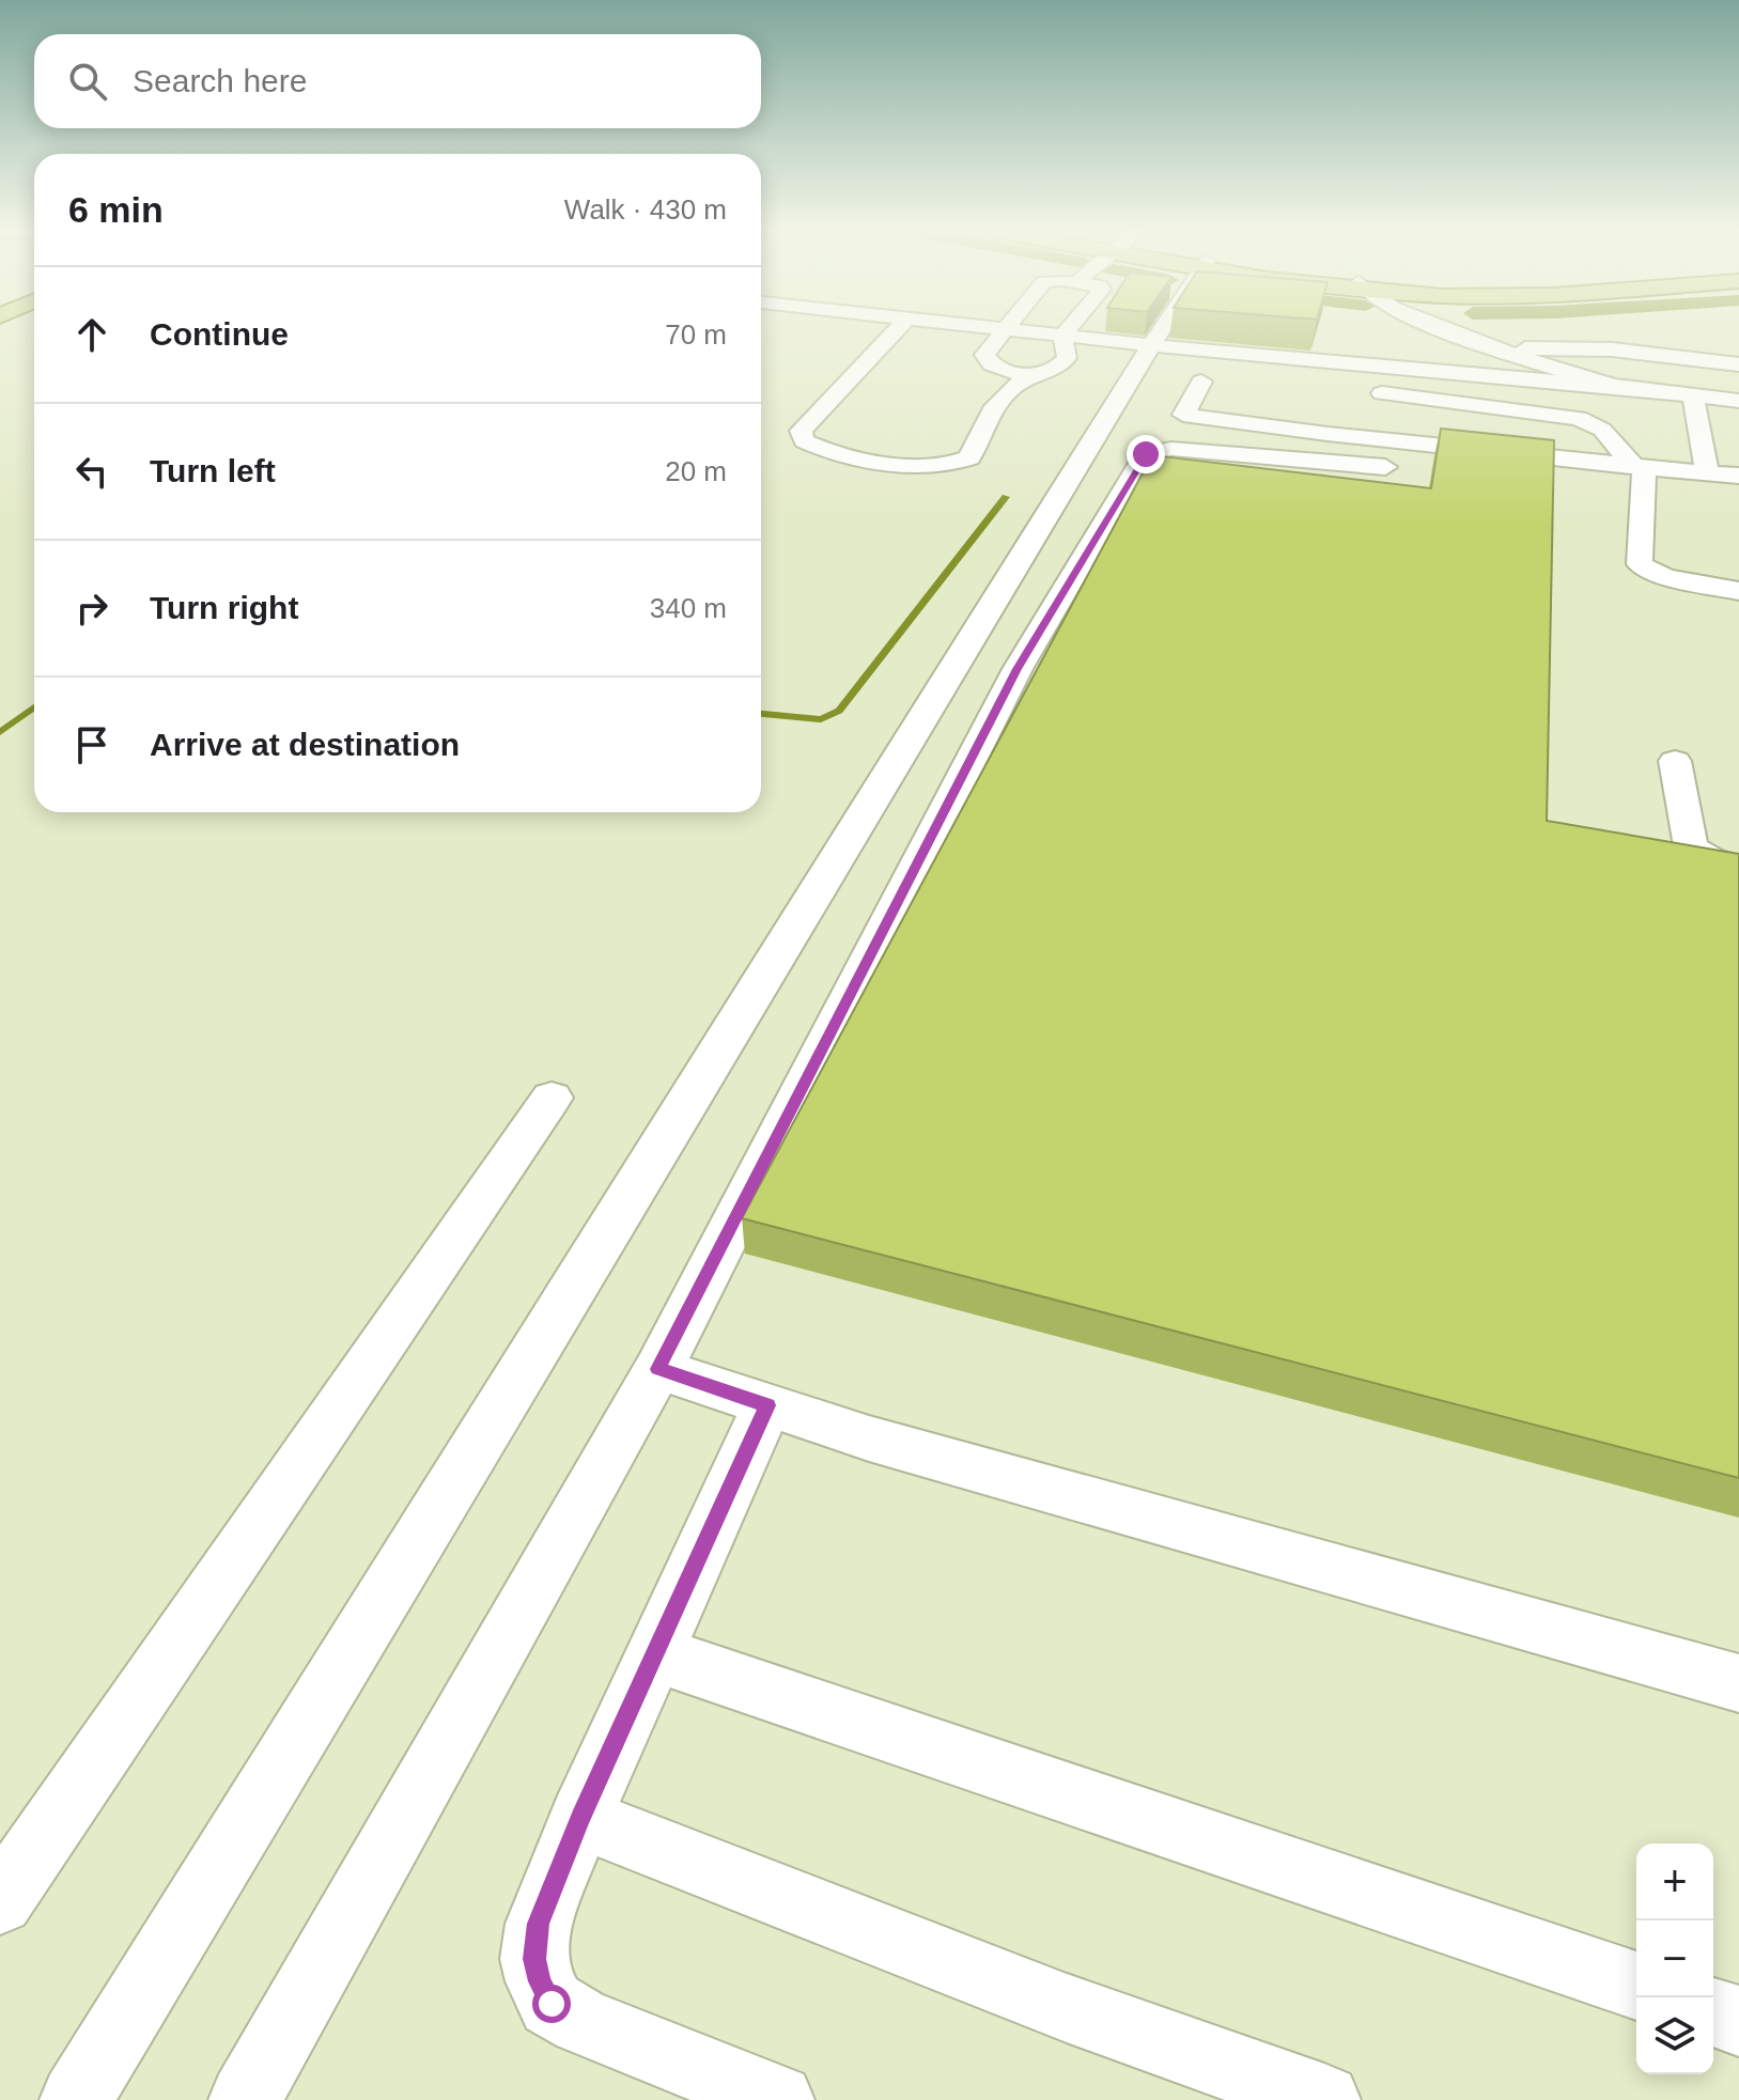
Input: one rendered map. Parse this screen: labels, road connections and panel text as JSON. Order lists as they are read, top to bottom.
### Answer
{
  "page": {
    "search": "Search here",
    "heading": ["6 min", "Walk · 430 m"],
    "list": [
      ["Continue", "70 m"],
      ["Turn left", "20 m"],
      ["Turn right", "340 m"],
      "Arrive at destination"
    ],
    "map_buttons": ["+", "−"]
  }
}
